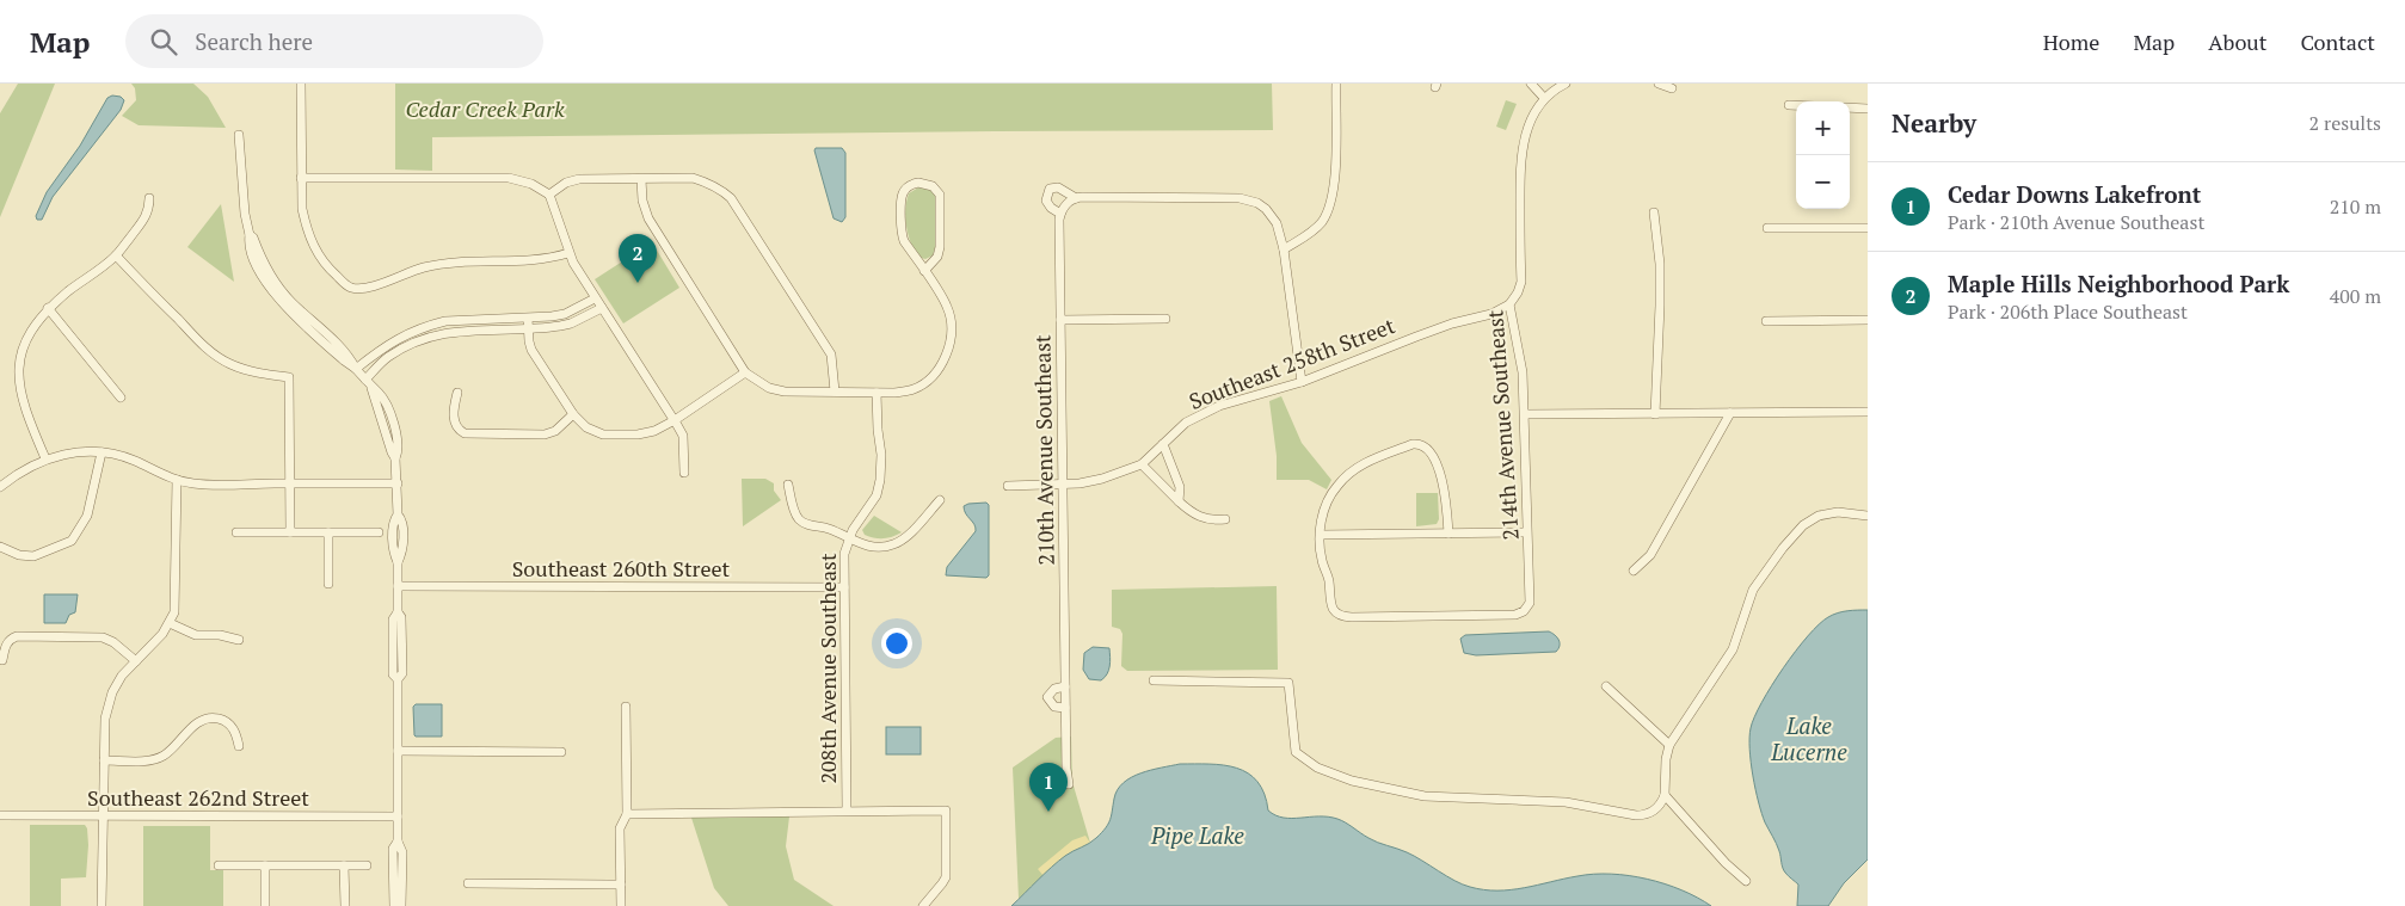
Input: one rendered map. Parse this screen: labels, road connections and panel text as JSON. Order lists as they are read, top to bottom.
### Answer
{
  "streets": {
    "street": [
      "Southeast 258th Street",
      "214th Avenue Southeast",
      "210th Avenue Southeast",
      "Southeast 260th Street",
      "208th Avenue Southeast",
      "Southeast 262nd Street"
    ]
  },
  "crossings": [
    ["Southeast 258th Street", "214th Avenue Southeast"],
    ["Southeast 258th Street", "210th Avenue Southeast"],
    ["Southeast 260th Street", "208th Avenue Southeast"]
  ],
  "water": ["Lake Lucerne", "Pipe Lake"],
  "parks": ["Cedar Creek Park"],
  "page": {
    "header": "Map",
    "search": "Search here",
    "nav": [
      "Home",
      "Map",
      "About",
      "Contact"
    ],
    "heading": ["Nearby", "2 results"],
    "map_buttons": ["+", "−"],
    "list": [
      {
        "mark": "1",
        "name": "Cedar Downs Lakefront",
        "note": "Park · 210th Avenue Southeast",
        "value": "210 m"
      },
      {
        "mark": "2",
        "name": "Maple Hills Neighborhood Park",
        "note": "Park · 206th Place Southeast",
        "value": "400 m"
      }
    ],
    "pins": ["2", "1"]
  }
}
